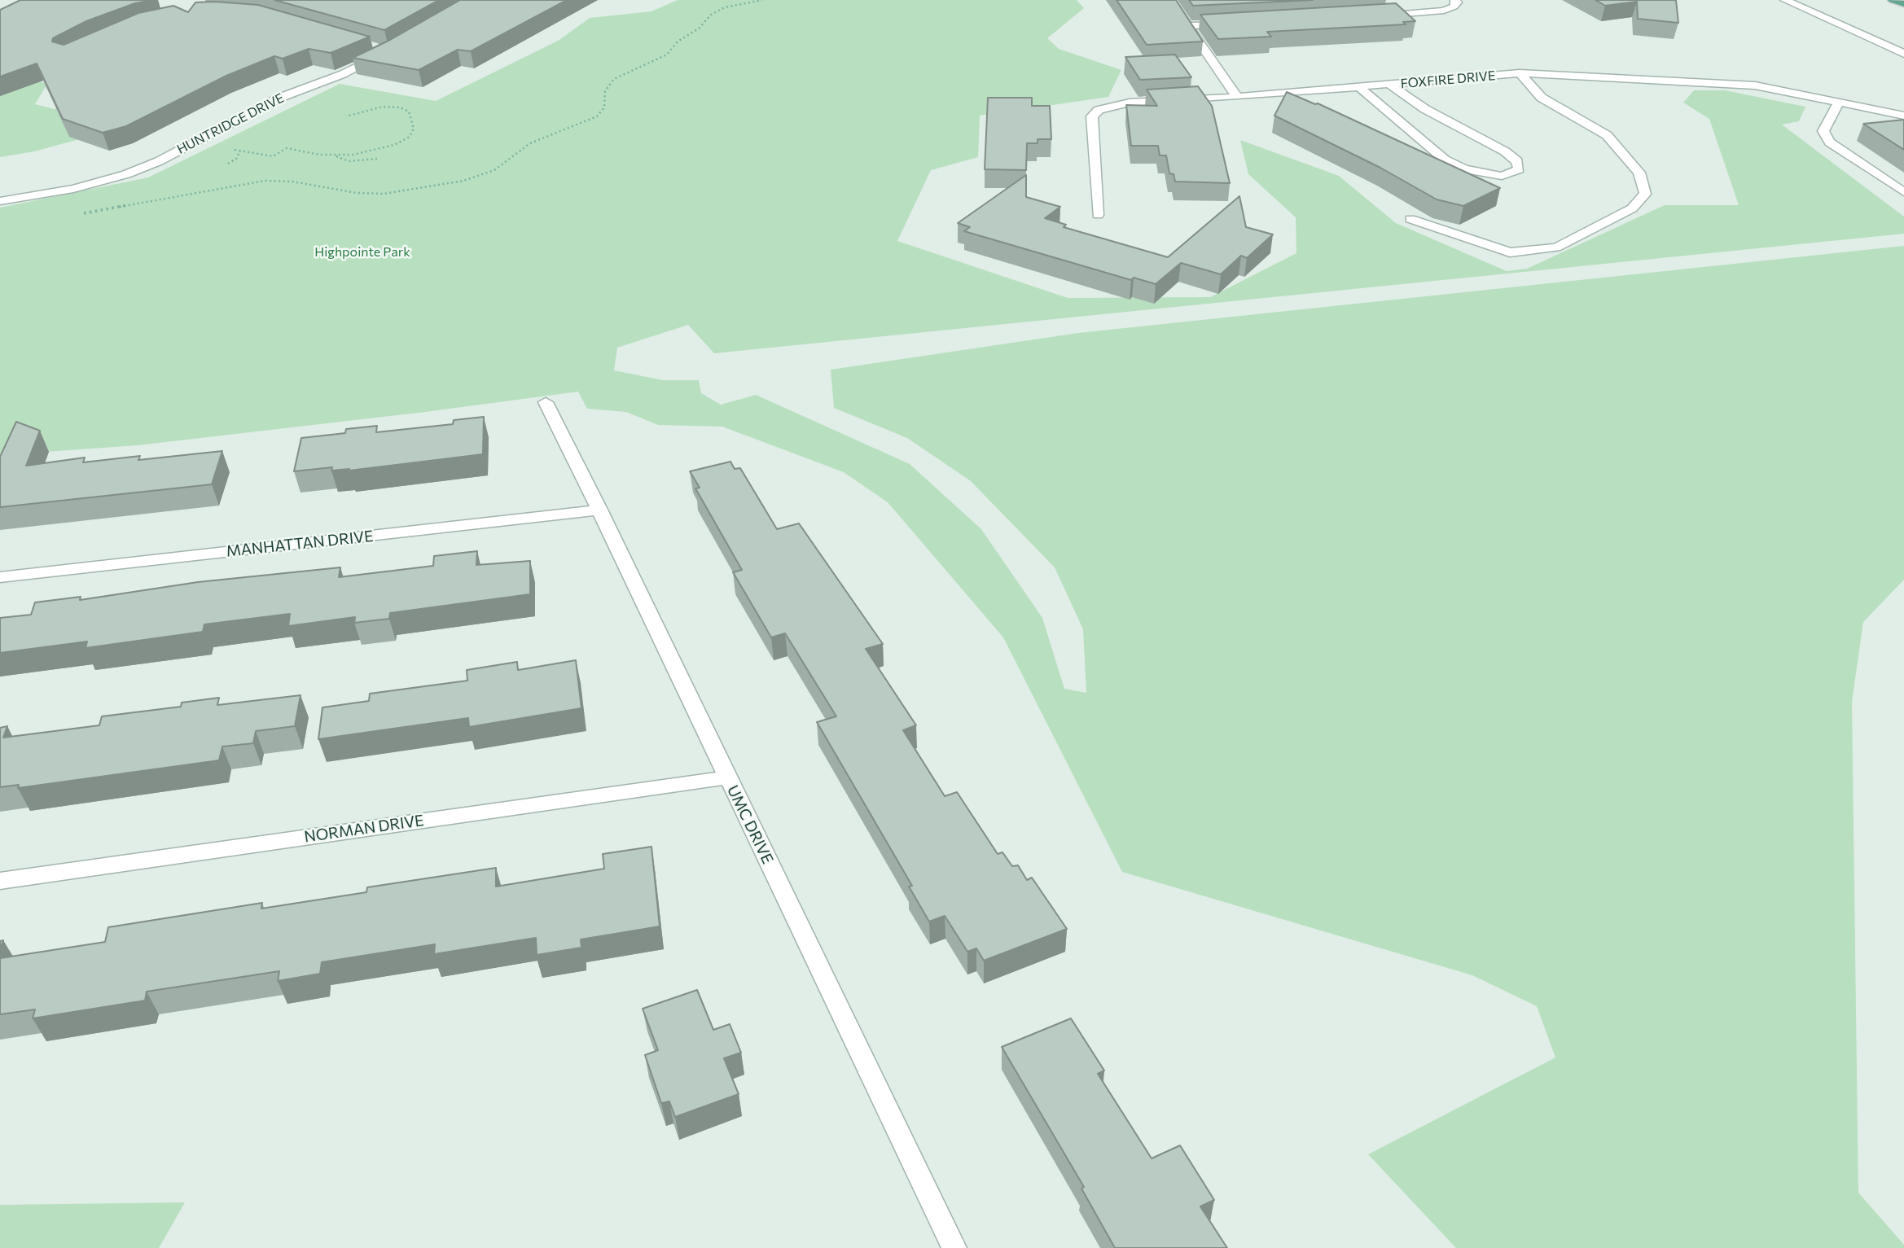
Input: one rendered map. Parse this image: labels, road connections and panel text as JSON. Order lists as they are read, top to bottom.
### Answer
{
  "streets": {
    "street": [
      "FOXFIRE DRIVE",
      "HUNTRIDGE DRIVE",
      "MANHATTAN DRIVE",
      "UMC DRIVE",
      "NORMAN DRIVE"
    ]
  },
  "crossings": [
    ["MANHATTAN DRIVE", "UMC DRIVE"],
    ["UMC DRIVE", "NORMAN DRIVE"]
  ],
  "parks": ["Highpointe Park"]
}
